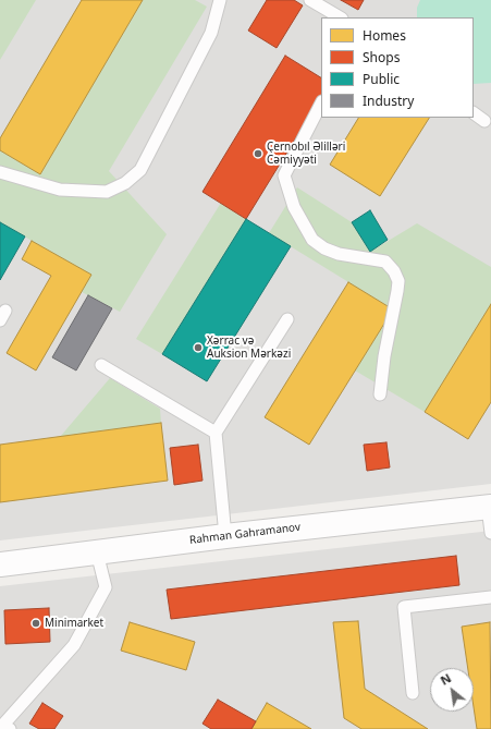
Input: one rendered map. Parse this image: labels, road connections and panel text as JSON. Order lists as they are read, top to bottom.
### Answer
{
  "streets": {
    "street": ["Rahman Gahramanov"]
  },
  "places": ["Çernobıl Əlilləri Cəmiyyəti", "Xərrac və Auksion Mərkəzi", "Minimarket"],
  "legend": [
    "Homes",
    "Shops",
    "Public",
    "Industry"
  ],
  "north": "top left"
}
